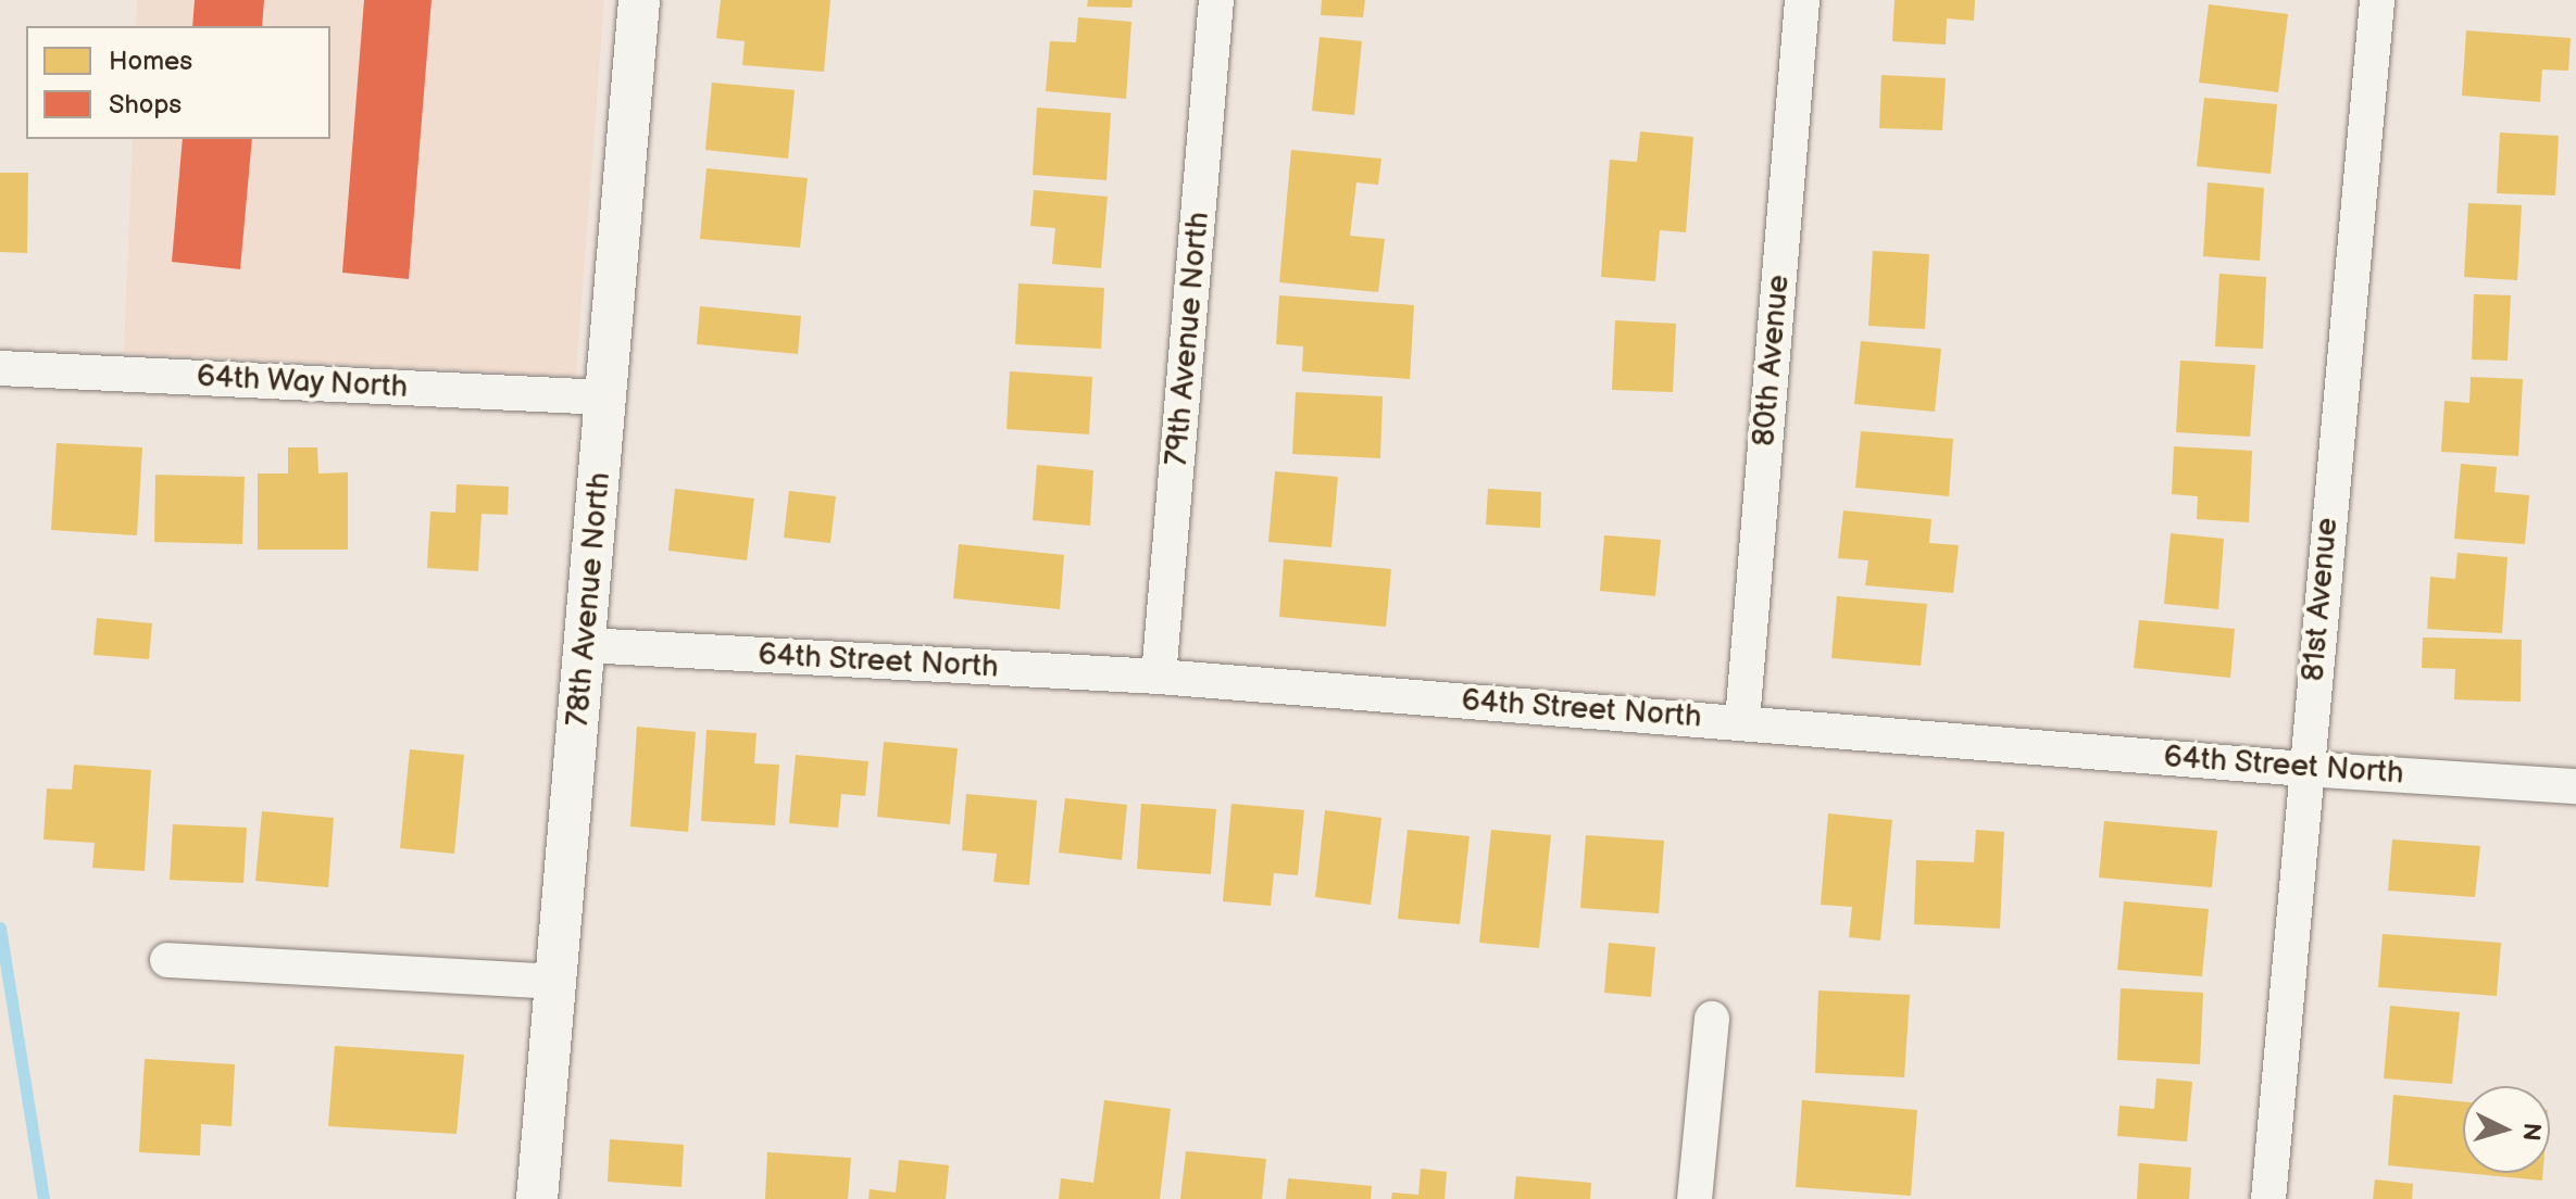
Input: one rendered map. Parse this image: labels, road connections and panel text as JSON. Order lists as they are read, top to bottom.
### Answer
{
  "streets": {
    "street": [
      "79th Avenue North",
      "80th Avenue",
      "64th Way North",
      "78th Avenue North",
      "81st Avenue",
      "64th Street North"
    ]
  },
  "crossings": [
    ["79th Avenue North", "64th Street North"],
    ["80th Avenue", "64th Street North"],
    ["64th Way North", "78th Avenue North"],
    ["78th Avenue North", "64th Street North"],
    ["81st Avenue", "64th Street North"]
  ],
  "legend": ["Homes", "Shops"],
  "north": "right"
}
